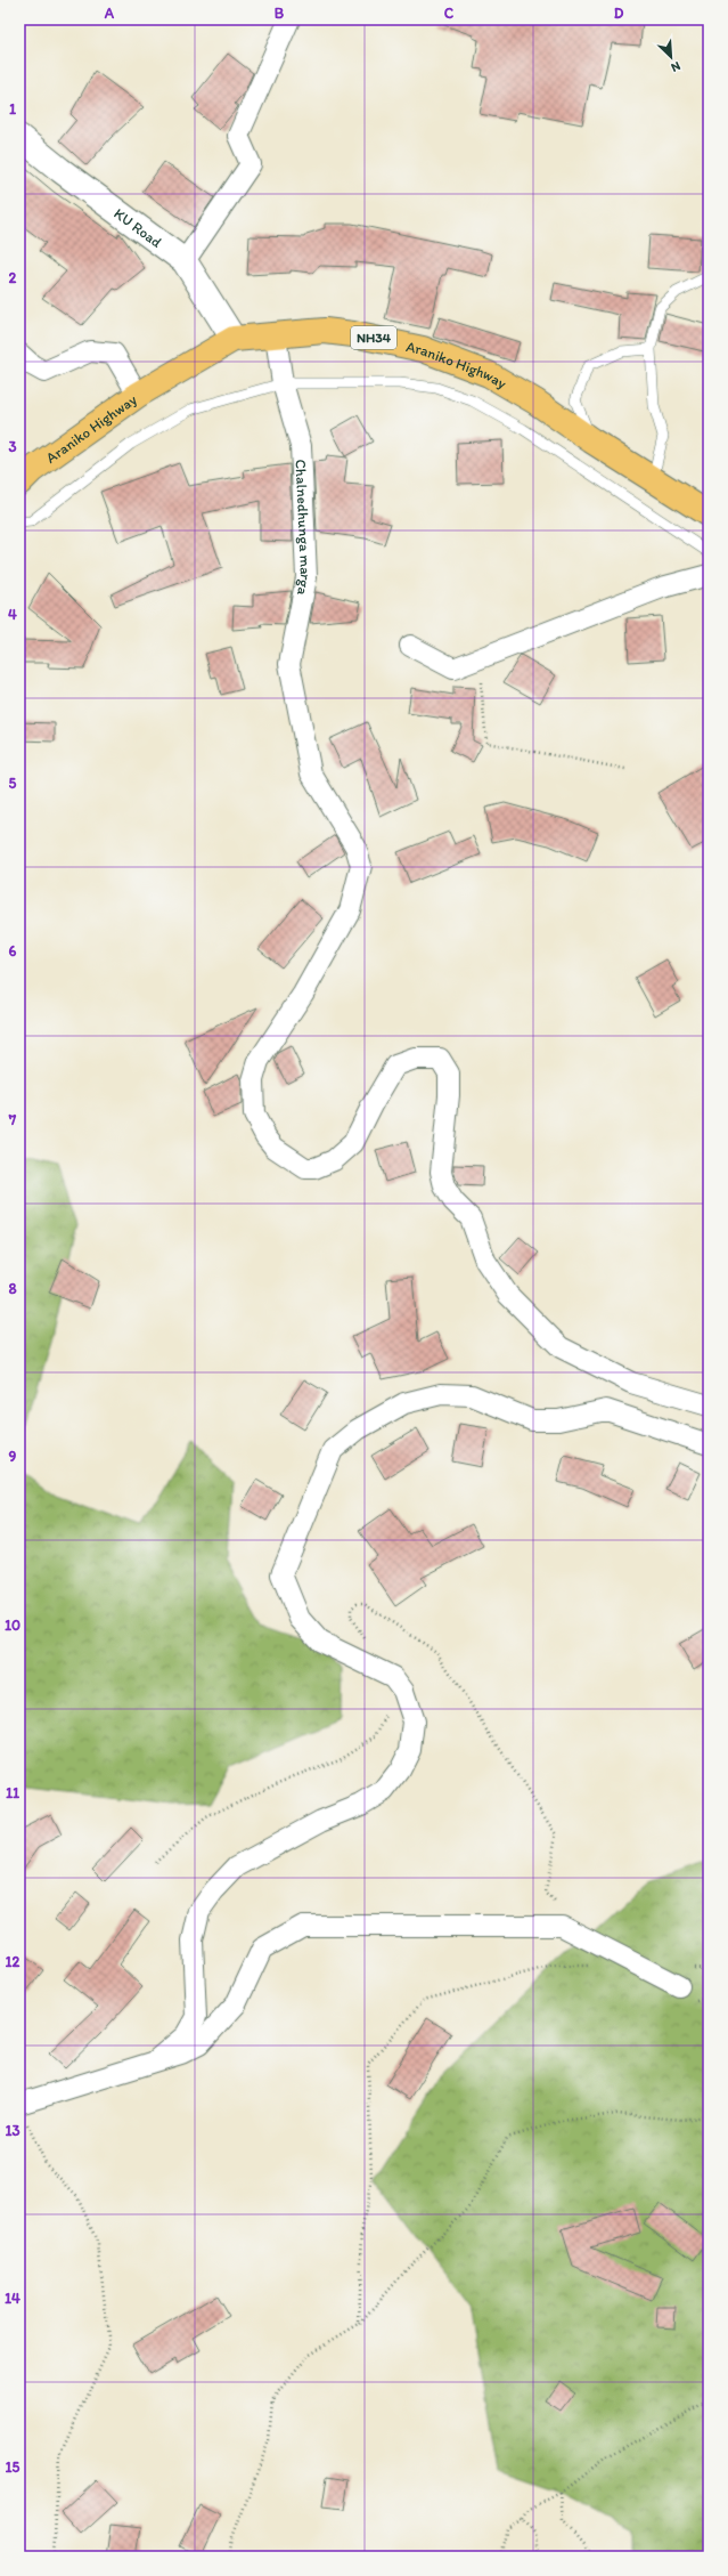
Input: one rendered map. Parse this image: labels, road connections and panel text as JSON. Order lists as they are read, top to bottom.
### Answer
{
  "streets": {
    "highway": ["NH34", "Araniko Highway"],
    "street": ["KU Road", "Chalnedhunga marga"]
  },
  "crossings": [
    ["KU Road", "Araniko Highway"],
    ["Araniko Highway", "Chalnedhunga marga"]
  ],
  "north": "bottom right",
  "grid": {
    "columns": [
      "A",
      "B",
      "C",
      "D"
    ],
    "rows": [
      "1",
      "2",
      "3",
      "4",
      "5",
      "6",
      "7",
      "8",
      "9",
      "10",
      "11",
      "12",
      "13",
      "14",
      "15"
    ]
  }
}
